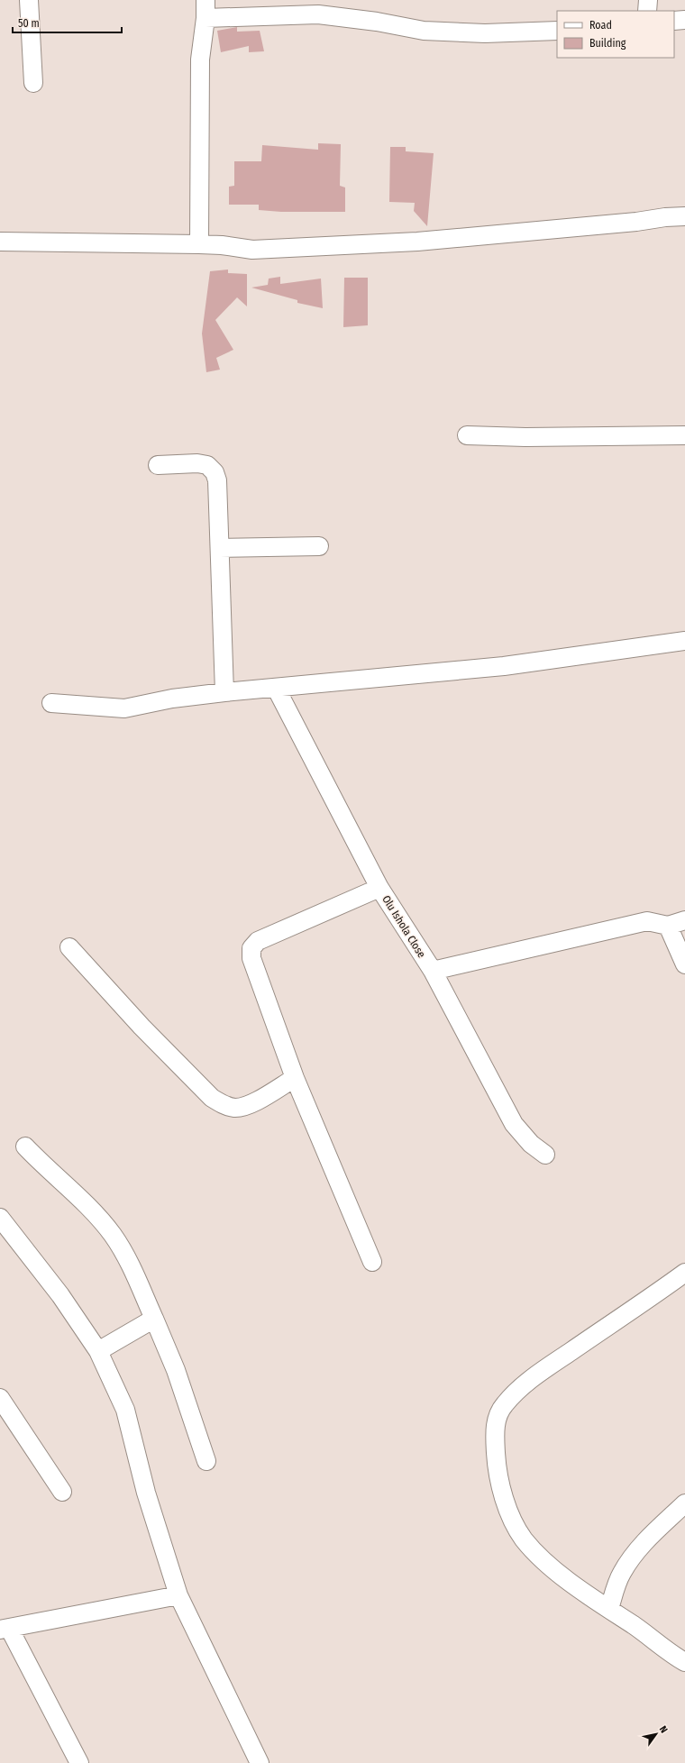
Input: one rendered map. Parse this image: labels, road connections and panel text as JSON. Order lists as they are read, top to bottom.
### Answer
{
  "streets": {
    "street": ["Olu Ishola Close"]
  },
  "legend": ["Road", "Building"],
  "scale_bar": "50 m",
  "north": "top right"
}
